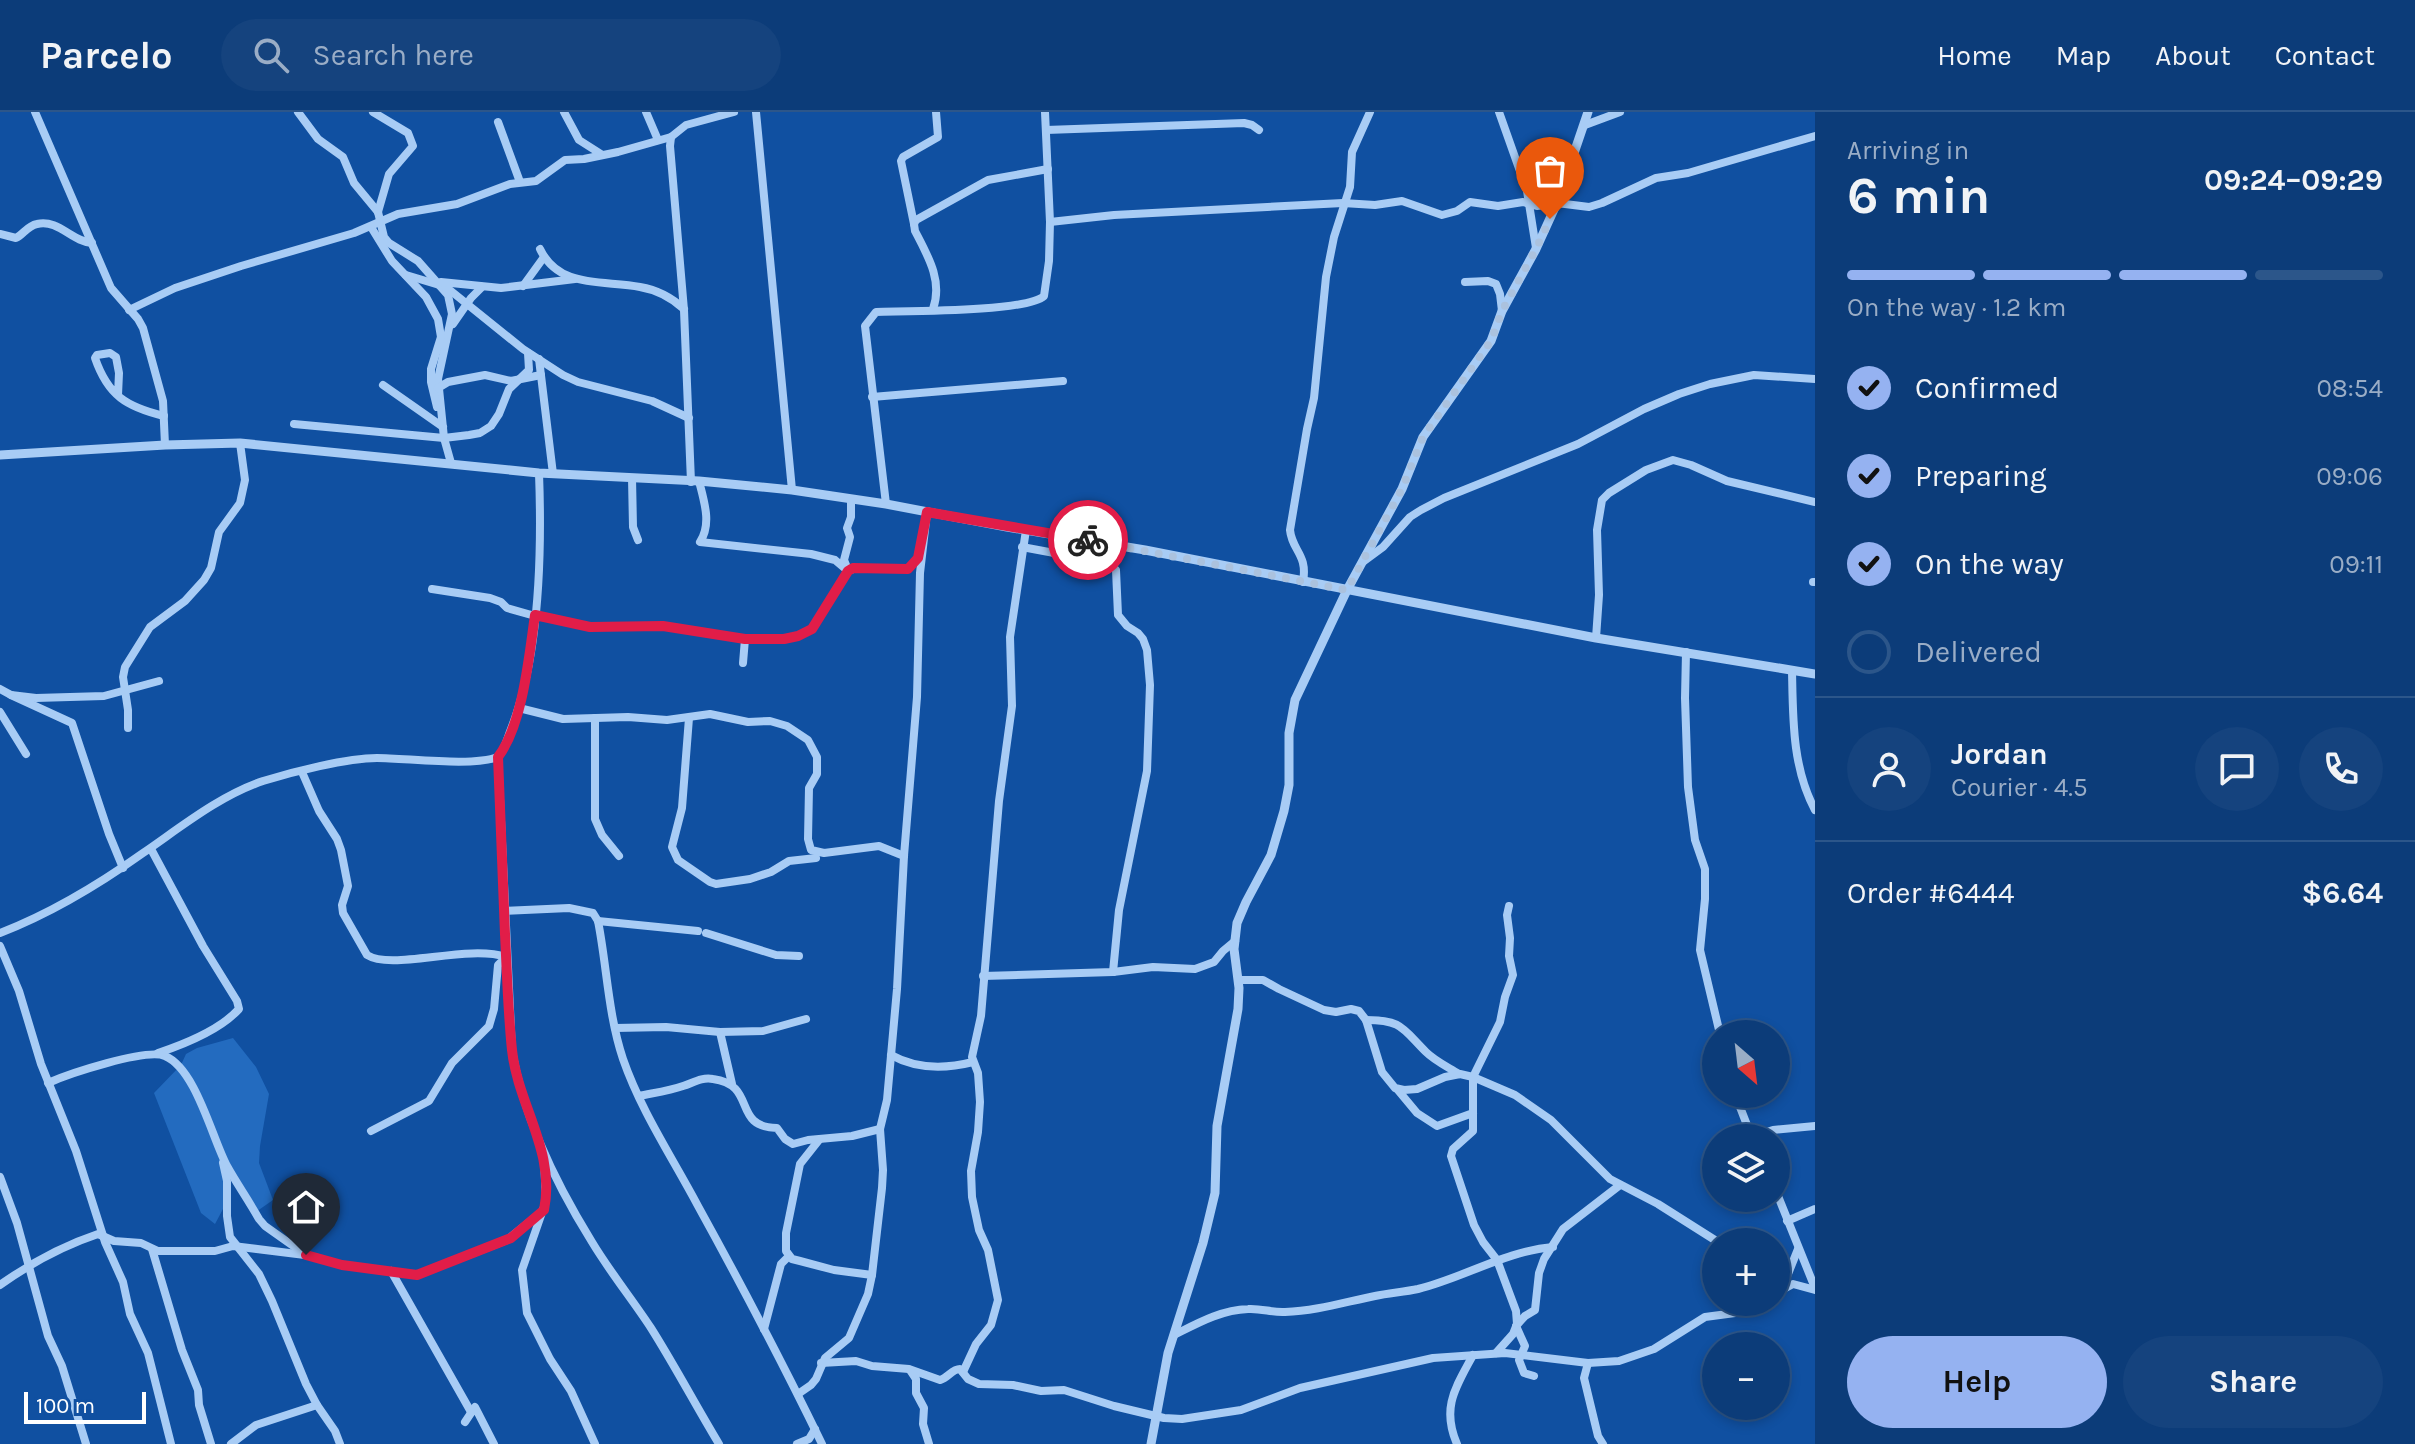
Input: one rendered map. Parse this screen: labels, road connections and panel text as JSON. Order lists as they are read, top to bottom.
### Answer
{
  "scale_bar": "100 m",
  "north": "bottom right",
  "page": {
    "header": "Parcelo",
    "search": "Search here",
    "nav": [
      "Home",
      "Map",
      "About",
      "Contact"
    ],
    "heading": ["6 min", "Arriving in", "09:24–09:29"],
    "panel": [
      "Jordan",
      "Courier · 4.5",
      "Order #6444",
      "$6.64"
    ],
    "bar": "On the way · 1.2 km",
    "list": [
      ["Confirmed", "08:54"],
      ["Preparing", "09:06"],
      ["On the way", "09:11"],
      "Delivered"
    ],
    "map_buttons": ["+", "−"],
    "buttons": ["Help", "Share"],
    "scale": "100 m"
  }
}
